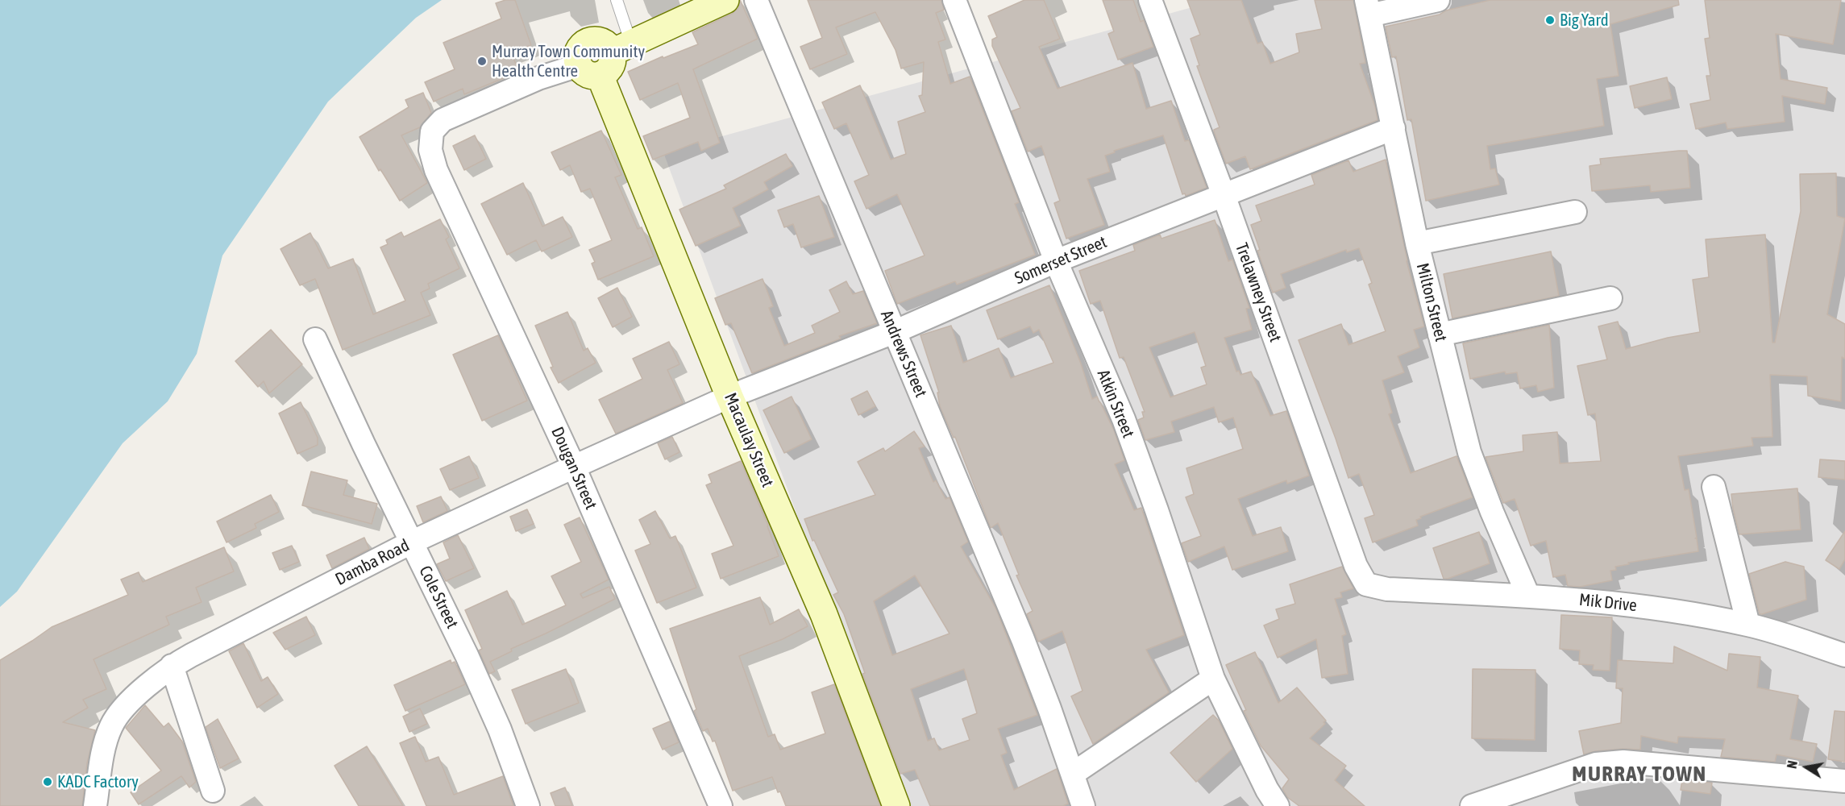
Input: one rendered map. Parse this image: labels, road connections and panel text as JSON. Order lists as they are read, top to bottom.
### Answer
{
  "streets": {
    "street": [
      "Somerset Street",
      "Trelawney Street",
      "Milton Street",
      "Andrews Street",
      "Atkin Street",
      "Macaulay Street",
      "Dougan Street",
      "Damba Road",
      "Cole Street",
      "Mik Drive"
    ]
  },
  "crossings": [
    ["Somerset Street", "Trelawney Street"],
    ["Somerset Street", "Milton Street"],
    ["Somerset Street", "Andrews Street"],
    ["Somerset Street", "Atkin Street"],
    ["Somerset Street", "Macaulay Street"],
    ["Somerset Street", "Damba Road"],
    ["Trelawney Street", "Mik Drive"],
    ["Milton Street", "Mik Drive"],
    ["Macaulay Street", "Dougan Street"],
    ["Macaulay Street", "Damba Road"],
    ["Dougan Street", "Damba Road"],
    ["Damba Road", "Cole Street"]
  ],
  "districts": ["MURRAY TOWN"],
  "places": ["Big Yard", "Murray Town Community Health Centre", "KADC Factory"],
  "north": "left"
}
